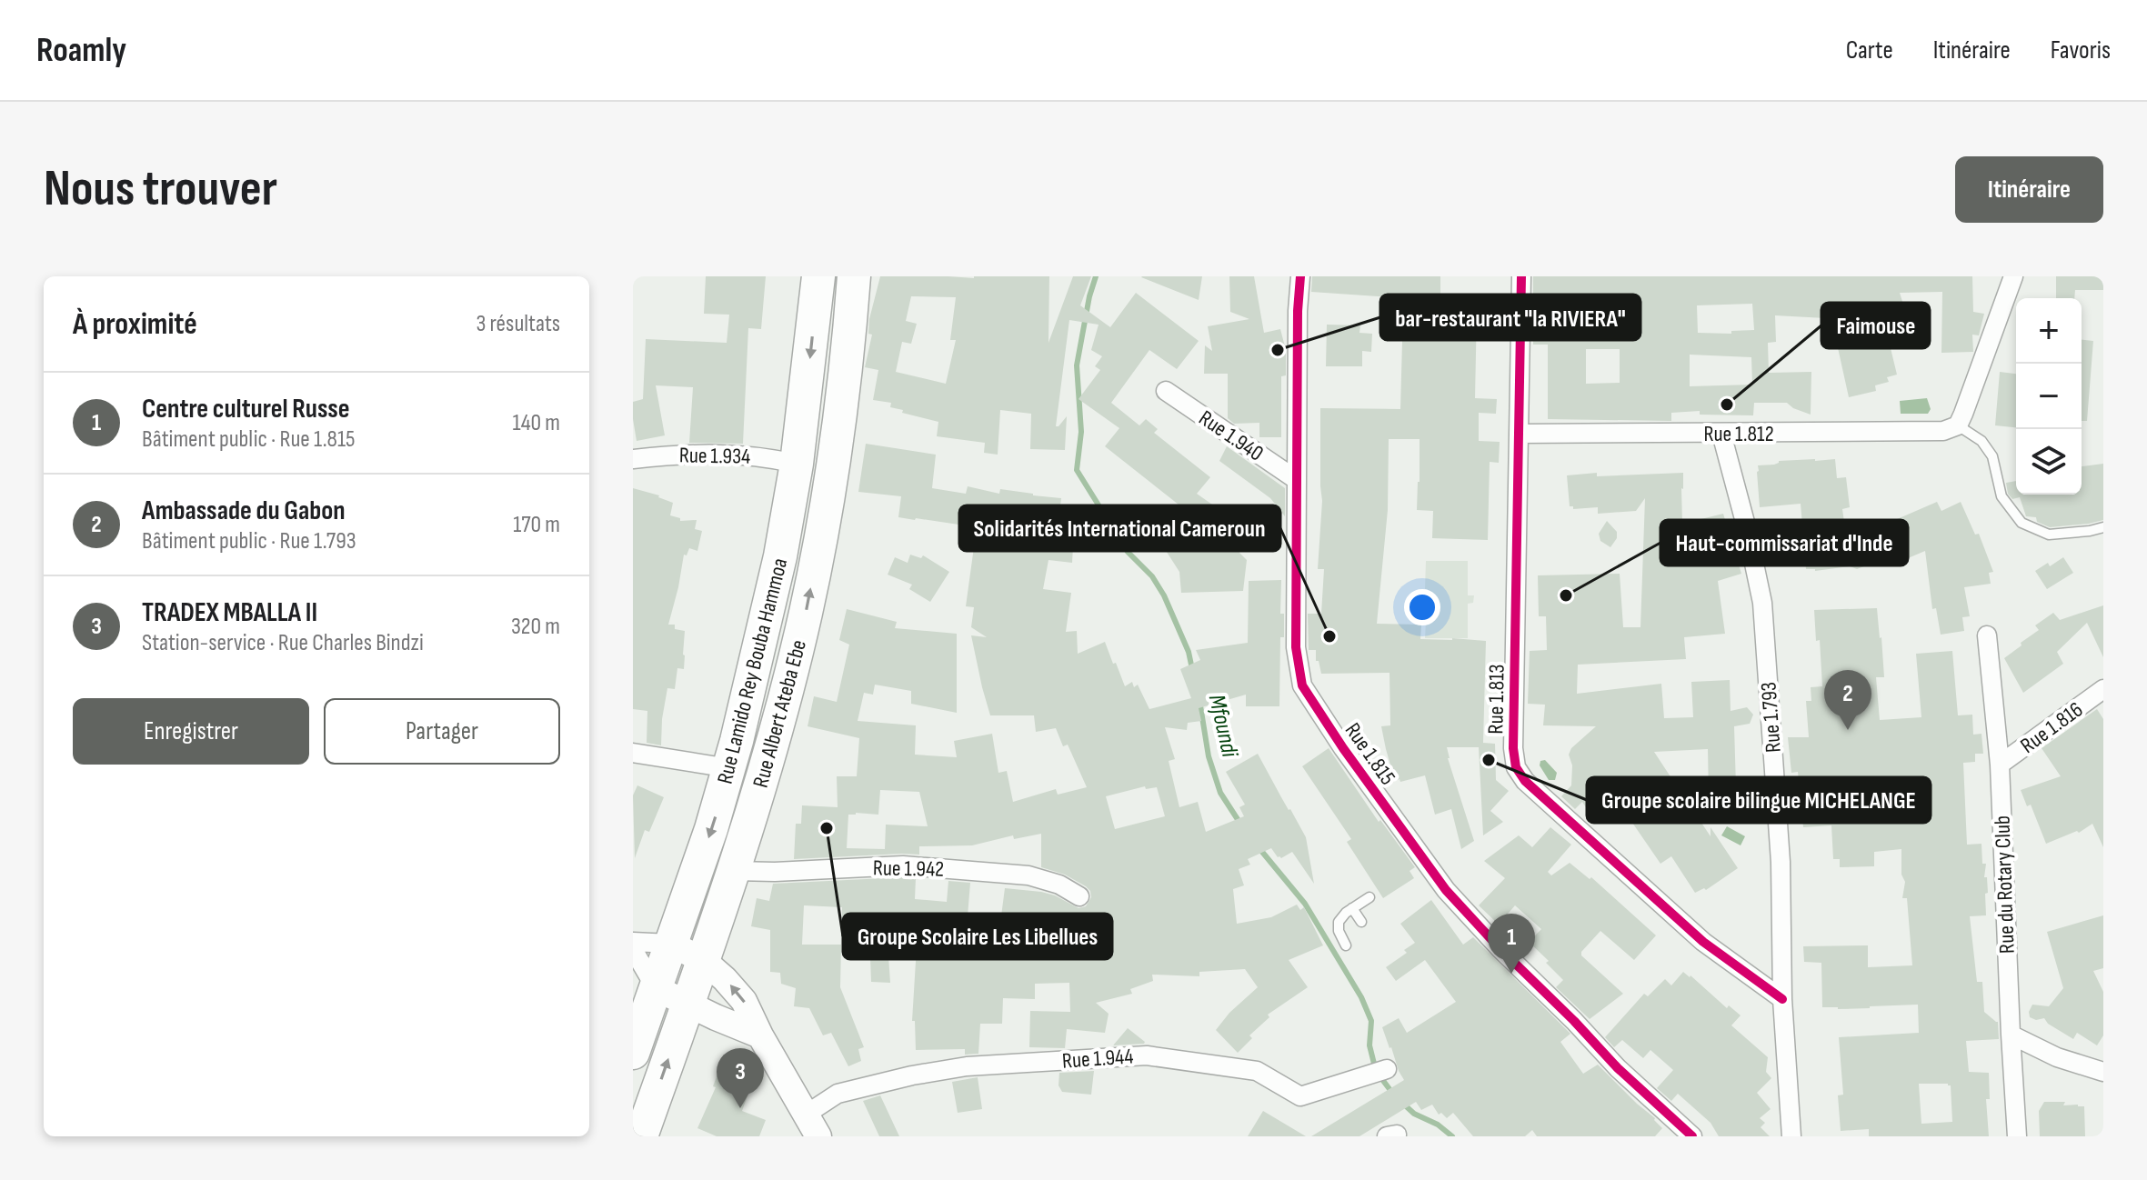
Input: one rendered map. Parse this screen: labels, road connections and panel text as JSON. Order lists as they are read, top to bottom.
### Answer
{
  "streets": {
    "highway": ["Rue Lamido Rey Bouba Hammoa", "Rue Albert Ateba Ebe"],
    "street": [
      "Rue 1.812",
      "Rue 1.940",
      "Rue 1.934",
      "Rue 1.813",
      "Rue 1.793",
      "Rue 1.816",
      "Rue 1.815",
      "Rue 1.942",
      "Rue du Rotary Club",
      "Rue 1.944"
    ]
  },
  "crossings": [
    ["Rue 1.812", "Rue 1.813"],
    ["Rue 1.812", "Rue 1.793"],
    ["Rue 1.940", "Rue 1.815"],
    ["Rue 1.934", "Rue Lamido Rey Bouba Hammoa"],
    ["Rue 1.813", "Rue 1.793"],
    ["Rue Albert Ateba Ebe", "Rue 1.942"],
    ["Rue 1.816", "Rue du Rotary Club"]
  ],
  "one_way": ["Rue Lamido Rey Bouba Hammoa", "Rue Albert Ateba Ebe"],
  "water": ["Mfoundi"],
  "places": [
    "bar-restaurant \"la RIVIERA\"",
    "Faimouse",
    "Haut-commissariat d'Inde",
    "Solidarités International Cameroun",
    "Groupe scolaire bilingue MICHELANGE",
    "Groupe Scolaire Les Libellues"
  ],
  "page": {
    "header": "Roamly",
    "nav": ["Carte", "Itinéraire", "Favoris"],
    "buttons": [
      "Itinéraire",
      ["Enregistrer", "Partager"]
    ],
    "title": "Nous trouver",
    "heading": ["À proximité", "3 résultats"],
    "map_buttons": ["+", "−"],
    "list": [
      {
        "mark": "1",
        "name": "Centre culturel Russe",
        "note": "Bâtiment public · Rue 1.815",
        "value": "140 m"
      },
      {
        "mark": "2",
        "name": "Ambassade du Gabon",
        "note": "Bâtiment public · Rue 1.793",
        "value": "170 m"
      },
      {
        "mark": "3",
        "name": "TRADEX MBALLA II",
        "note": "Station-service · Rue Charles Bindzi",
        "value": "320 m"
      }
    ],
    "pins": ["2", "1", "3"]
  }
}
